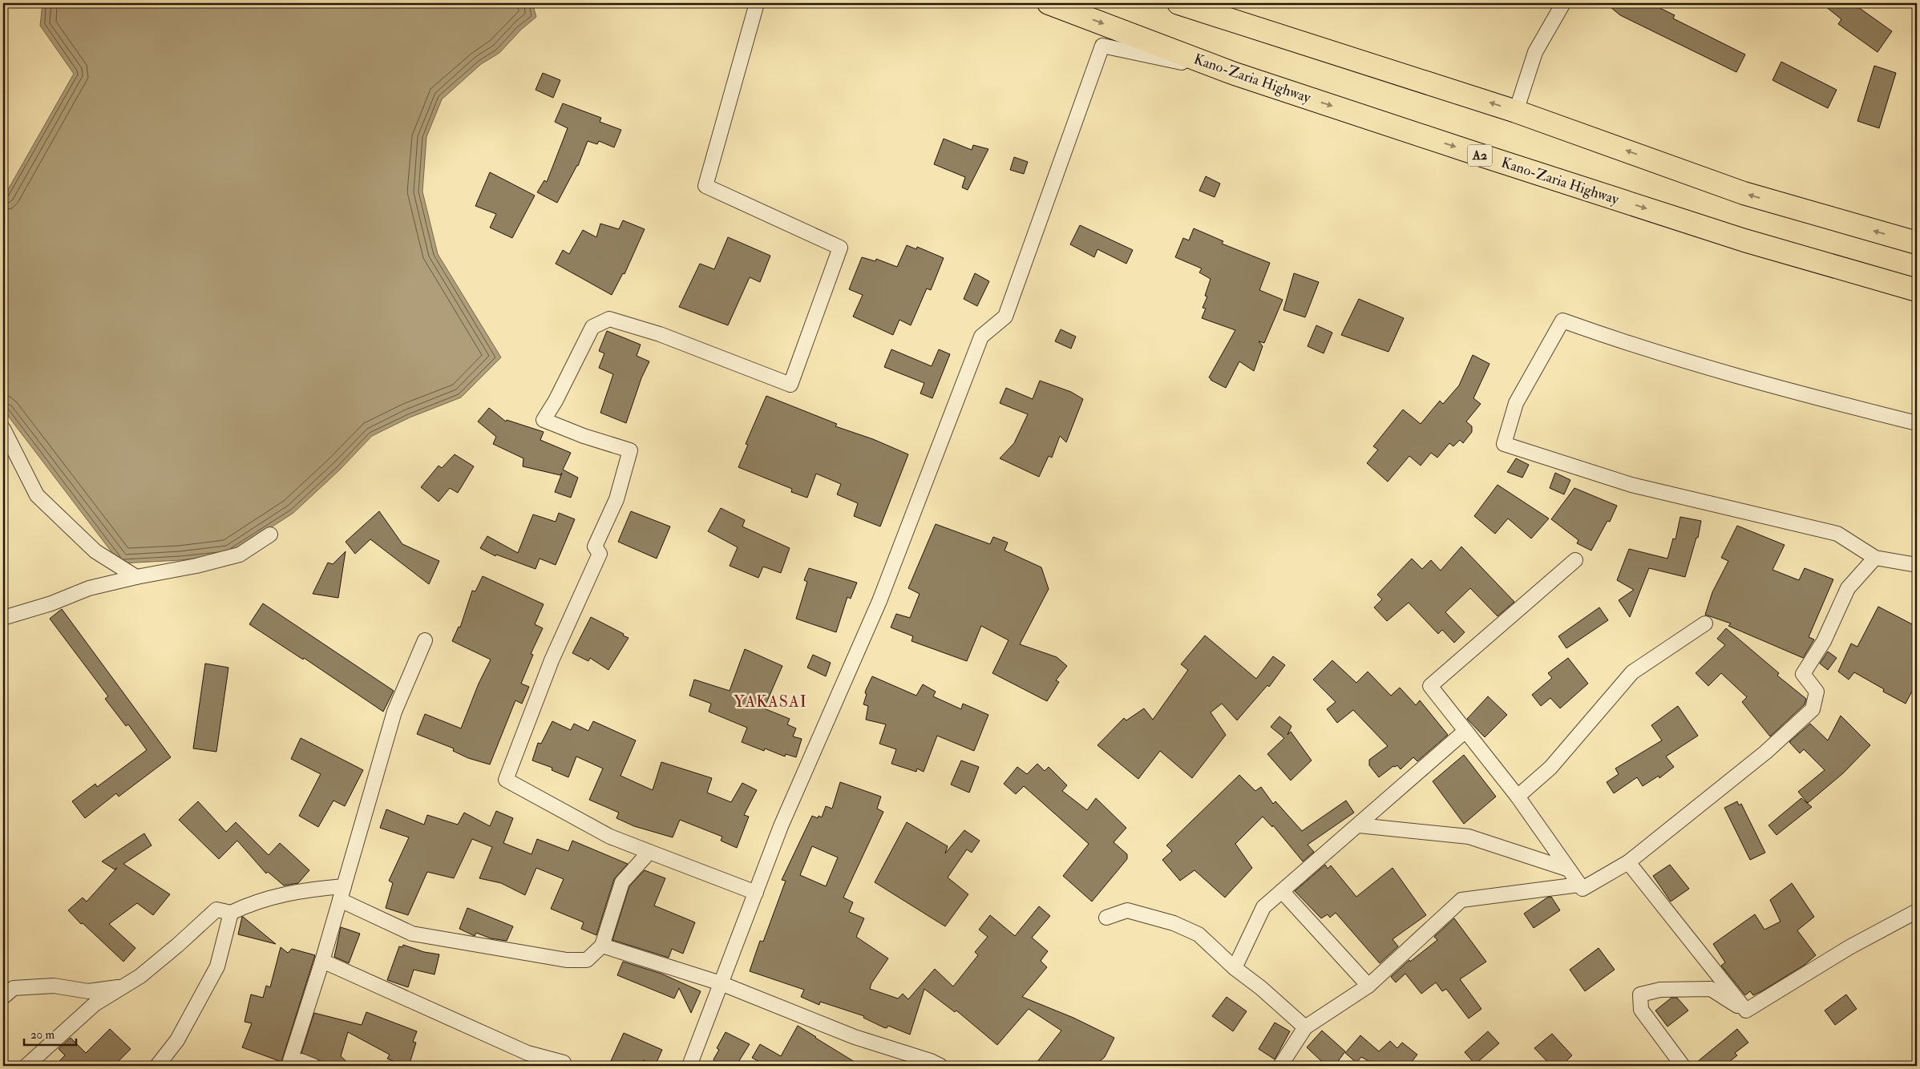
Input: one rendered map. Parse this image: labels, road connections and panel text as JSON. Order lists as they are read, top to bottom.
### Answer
{
  "streets": {
    "highway": ["Kano-Zaria Highway", "A2"]
  },
  "districts": ["YAKASAI"],
  "scale_bar": "20 m"
}
